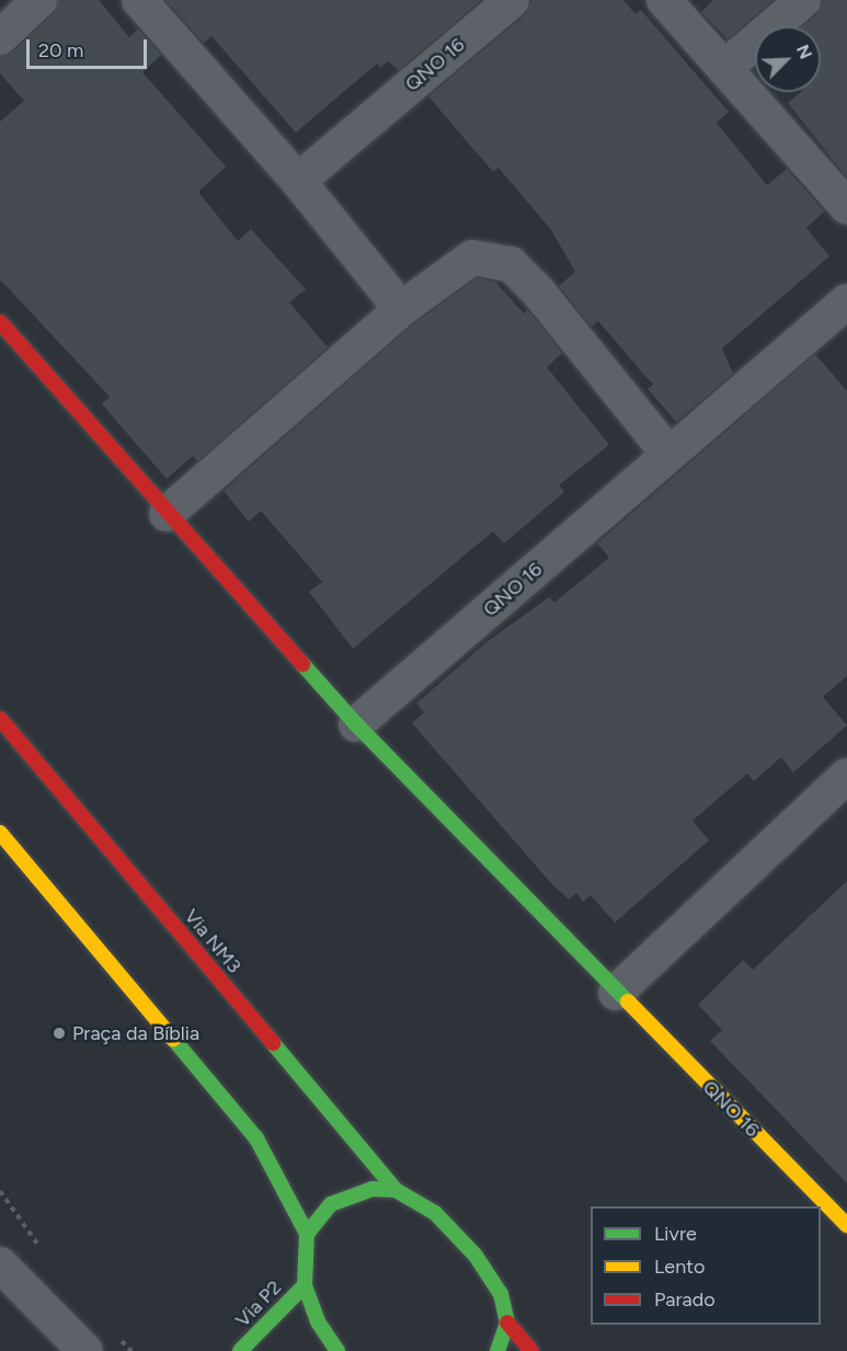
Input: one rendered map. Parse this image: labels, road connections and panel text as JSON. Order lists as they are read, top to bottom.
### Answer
{
  "streets": {
    "main road": ["QNO 16", "Via NM3", "Via P2"]
  },
  "places": ["Praça da Bíblia"],
  "legend": ["Livre", "Lento", "Parado"],
  "scale_bar": "20 m",
  "north": "top right"
}
